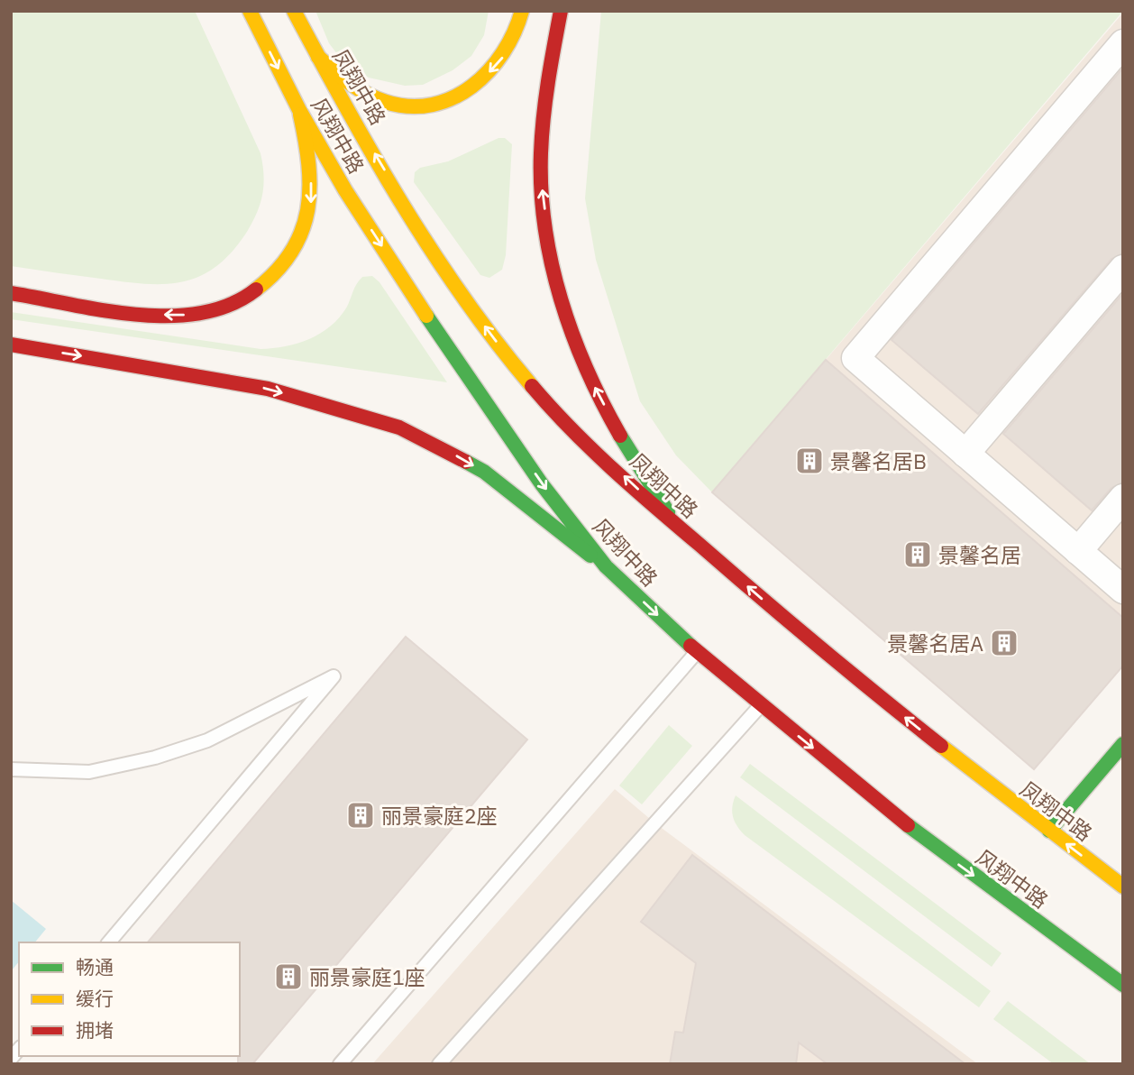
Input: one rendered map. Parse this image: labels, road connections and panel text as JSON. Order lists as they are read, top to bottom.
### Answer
{
  "streets": {
    "main road": ["凤翔中路", "风翔中路"]
  },
  "one_way": ["凤翔中路", "风翔中路"],
  "places": {
    "building": [
      "景馨名居B",
      "景馨名居",
      "景馨名居A",
      "丽景豪庭2座",
      "丽景豪庭1座"
    ]
  },
  "legend": ["畅通", "缓行", "拥堵"]
}
